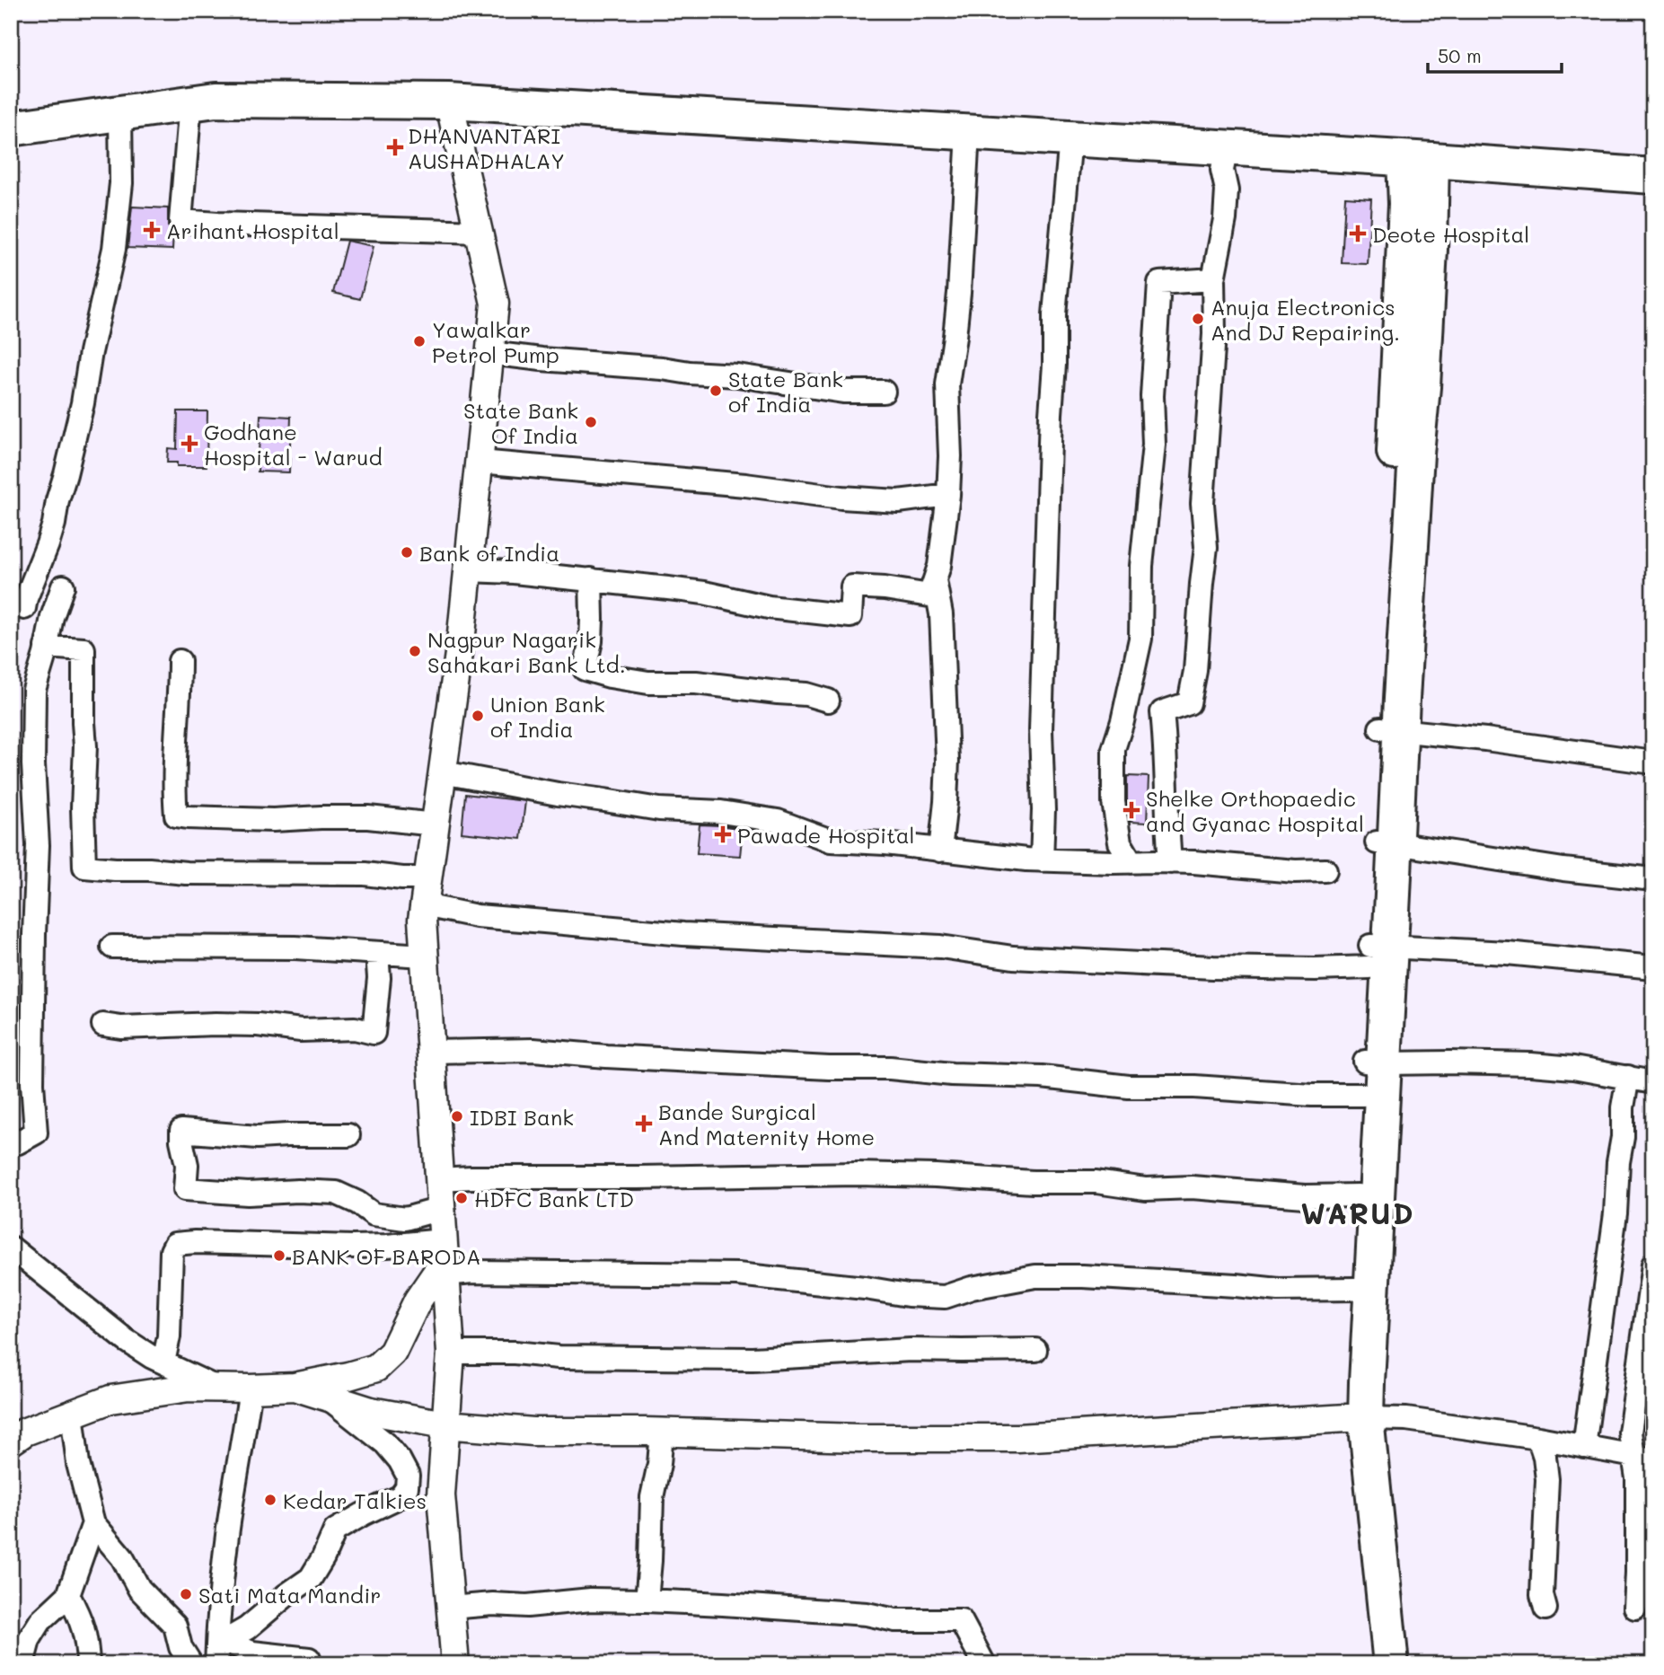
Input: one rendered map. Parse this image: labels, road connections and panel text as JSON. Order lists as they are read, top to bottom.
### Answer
{
  "districts": ["WARUD"],
  "places": {
    "health": [
      "DHANVANTARI AUSHADHALAY",
      "Arihant Hospital",
      "Deote Hospital",
      "Godhane Hospital - Warud",
      "Shelke Orthopaedic and Gyanac Hospital",
      "Pawade Hospital",
      "Bande Surgical And Maternity Home"
    ],
    "other": [
      "Anuja Electronics And DJ Repairing.",
      "Yawalkar Petrol Pump",
      "State Bank of India",
      "State Bank Of India",
      "Bank of India",
      "Nagpur Nagarik Sahakari Bank Ltd.",
      "Union Bank of India",
      "IDBI Bank",
      "HDFC Bank LTD",
      "BANK OF BARODA",
      "Kedar Talkies",
      "Sati Mata Mandir"
    ]
  },
  "scale_bar": "50 m"
}
